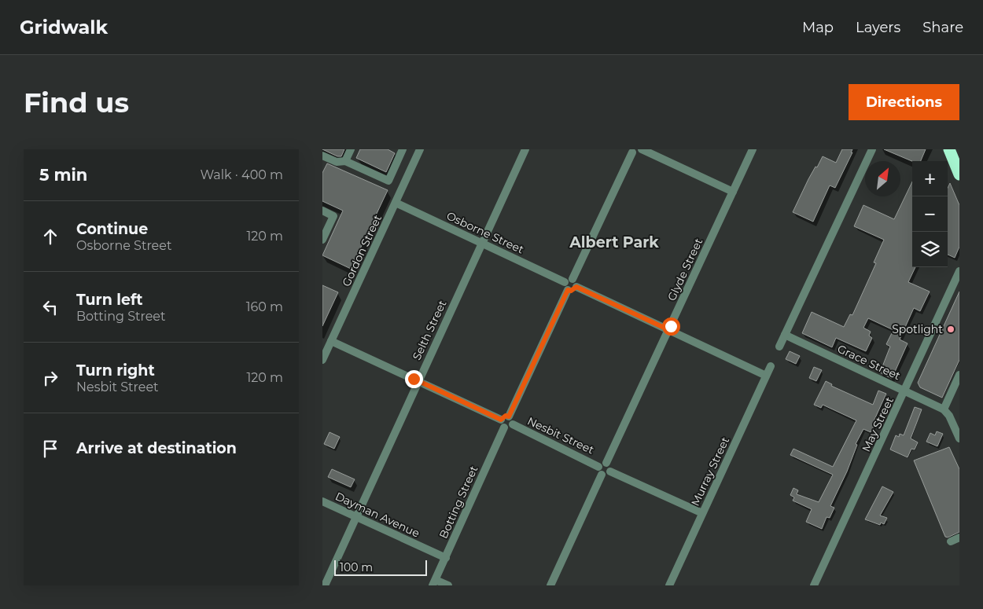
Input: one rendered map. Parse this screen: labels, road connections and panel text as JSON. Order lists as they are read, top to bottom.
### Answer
{
  "streets": {
    "street": [
      "Osborne Street",
      "Gordon Street",
      "Glyde Street",
      "Selth Street",
      "Grace Street",
      "May Street",
      "Nesbit Street",
      "Murray Street",
      "Botting Street",
      "Dayman Avenue"
    ]
  },
  "crossings": [
    ["Osborne Street", "Gordon Street"],
    ["Osborne Street", "Selth Street"],
    ["Glyde Street", "Nesbit Street"],
    ["Selth Street", "Dayman Avenue"],
    ["Grace Street", "May Street"],
    ["Nesbit Street", "Botting Street"],
    ["Botting Street", "Dayman Avenue"]
  ],
  "districts": ["Albert Park"],
  "places": ["Spotlight"],
  "scale_bar": "100 m",
  "north": "top right",
  "page": {
    "header": "Gridwalk",
    "nav": ["Map", "Layers", "Share"],
    "buttons": "Directions",
    "title": "Find us",
    "heading": ["5 min", "Walk · 400 m"],
    "map_buttons": ["+", "−"],
    "list": [
      ["Continue", "Osborne Street", "120 m"],
      ["Turn left", "Botting Street", "160 m"],
      ["Turn right", "Nesbit Street", "120 m"],
      "Arrive at destination"
    ],
    "scale": "100 m"
  }
}
